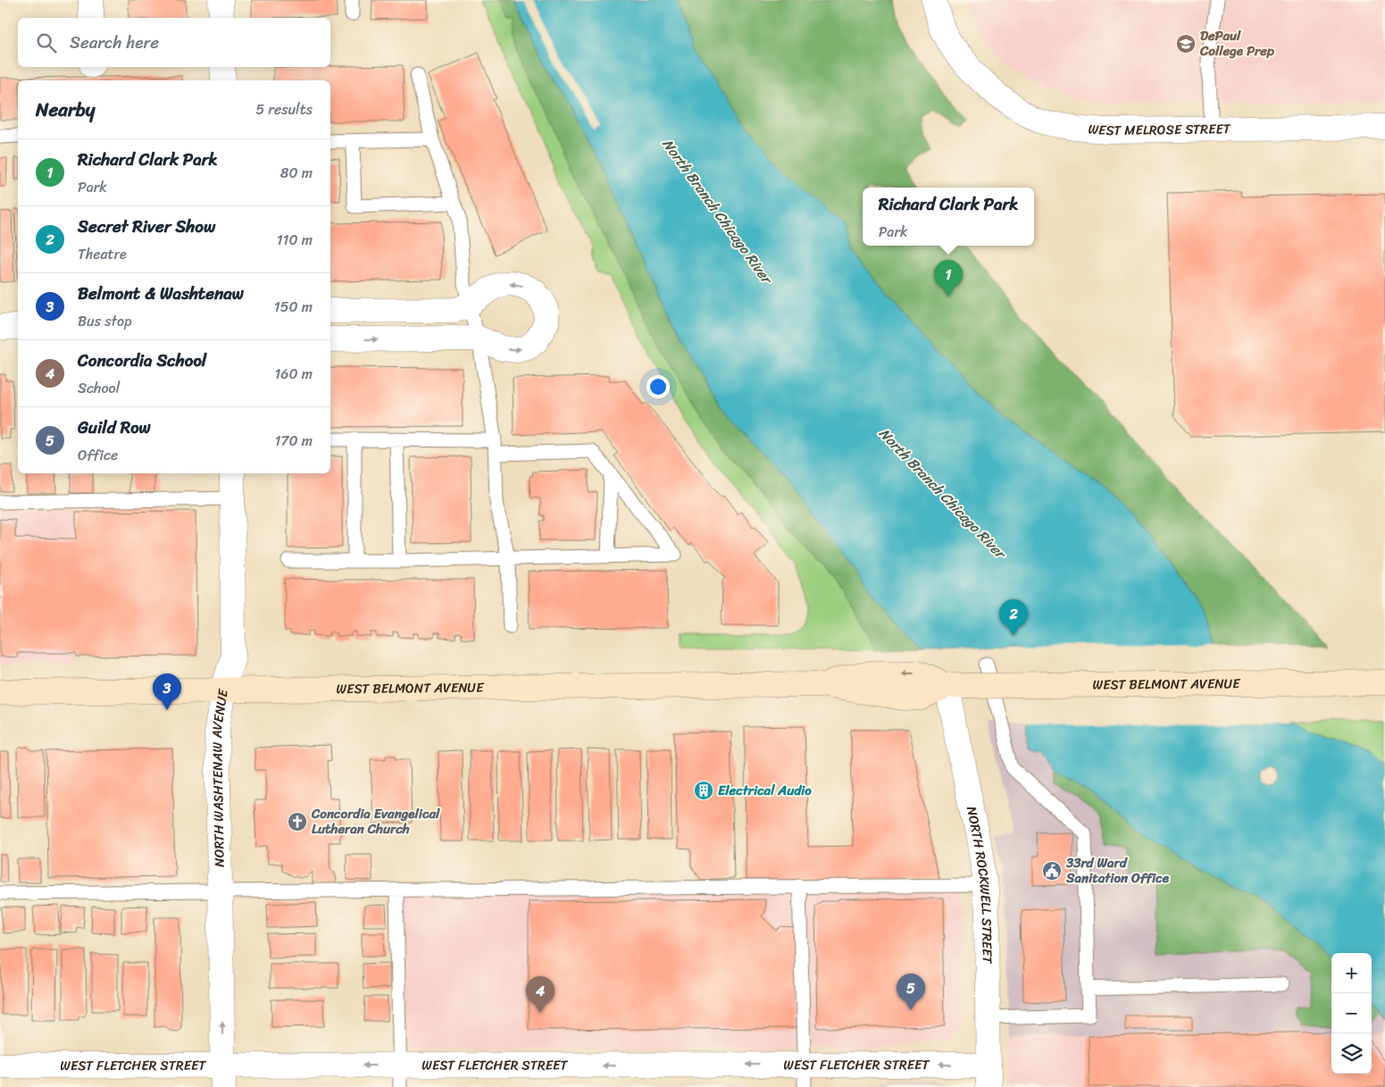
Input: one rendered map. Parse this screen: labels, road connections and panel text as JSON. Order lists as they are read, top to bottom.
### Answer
{
  "streets": {
    "main road": ["WEST BELMONT AVENUE"],
    "street": [
      "WEST MELROSE STREET",
      "NORTH WASHTENAW AVENUE",
      "NORTH ROCKWELL STREET",
      "WEST FLETCHER STREET"
    ]
  },
  "crossings": [
    ["WEST BELMONT AVENUE", "NORTH WASHTENAW AVENUE"],
    ["WEST BELMONT AVENUE", "NORTH ROCKWELL STREET"],
    ["NORTH WASHTENAW AVENUE", "WEST FLETCHER STREET"],
    ["NORTH ROCKWELL STREET", "WEST FLETCHER STREET"]
  ],
  "one_way": ["WEST FLETCHER STREET"],
  "water": ["North Branch Chicago River"],
  "places": {
    "school or university": ["DePaul College Prep"],
    "building": ["Electrical Audio"],
    "church": ["Concordia Evangelical Lutheran Church"],
    "public building": ["33rd Ward Sanitation Office"]
  },
  "page": {
    "search": "Search here",
    "heading": ["Nearby", "5 results"],
    "list": [
      {
        "mark": "1",
        "name": "Richard Clark Park",
        "note": "Park",
        "value": "80 m"
      },
      {
        "mark": "2",
        "name": "Secret River Show",
        "note": "Theatre",
        "value": "110 m"
      },
      {
        "mark": "3",
        "name": "Belmont & Washtenaw",
        "note": "Bus stop",
        "value": "150 m"
      },
      {
        "mark": "4",
        "name": "Concordia School",
        "note": "School",
        "value": "160 m"
      },
      {
        "mark": "5",
        "name": "Guild Row",
        "note": "Office",
        "value": "170 m"
      }
    ],
    "popup": ["Richard Clark Park", "Park"],
    "pins": [
      "1",
      "2",
      "3",
      "5",
      "4"
    ],
    "map_buttons": ["+", "−"]
  }
}
